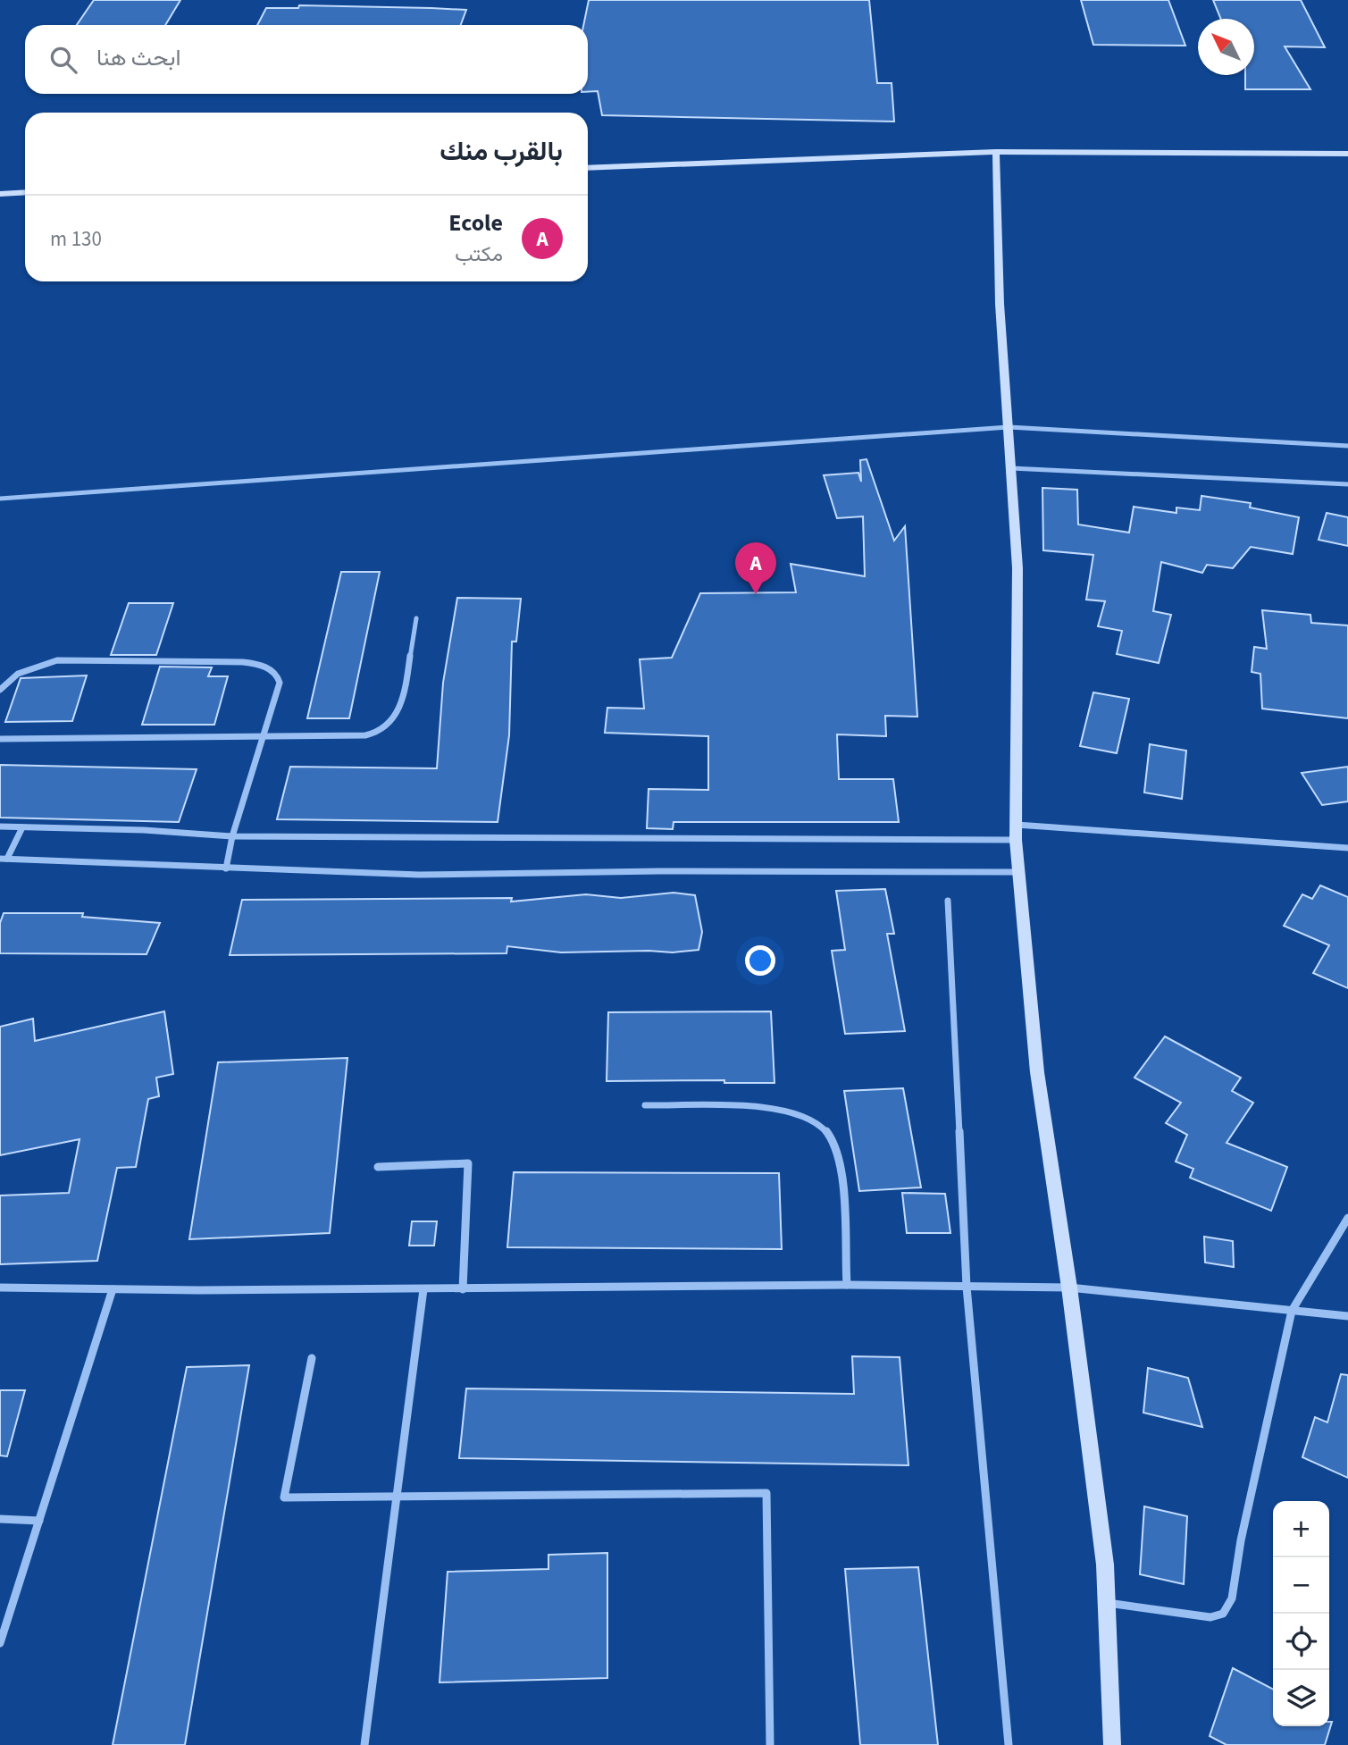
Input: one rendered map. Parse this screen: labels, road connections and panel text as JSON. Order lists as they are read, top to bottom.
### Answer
{
  "north": "top left",
  "page": {
    "search": "ابحث هنا",
    "heading": "بالقرب منك",
    "list": [
      {
        "mark": "A",
        "name": "Ecole",
        "note": "مكتب",
        "value": "130 m"
      }
    ],
    "pins": "A",
    "map_buttons": ["+", "−"]
  }
}
